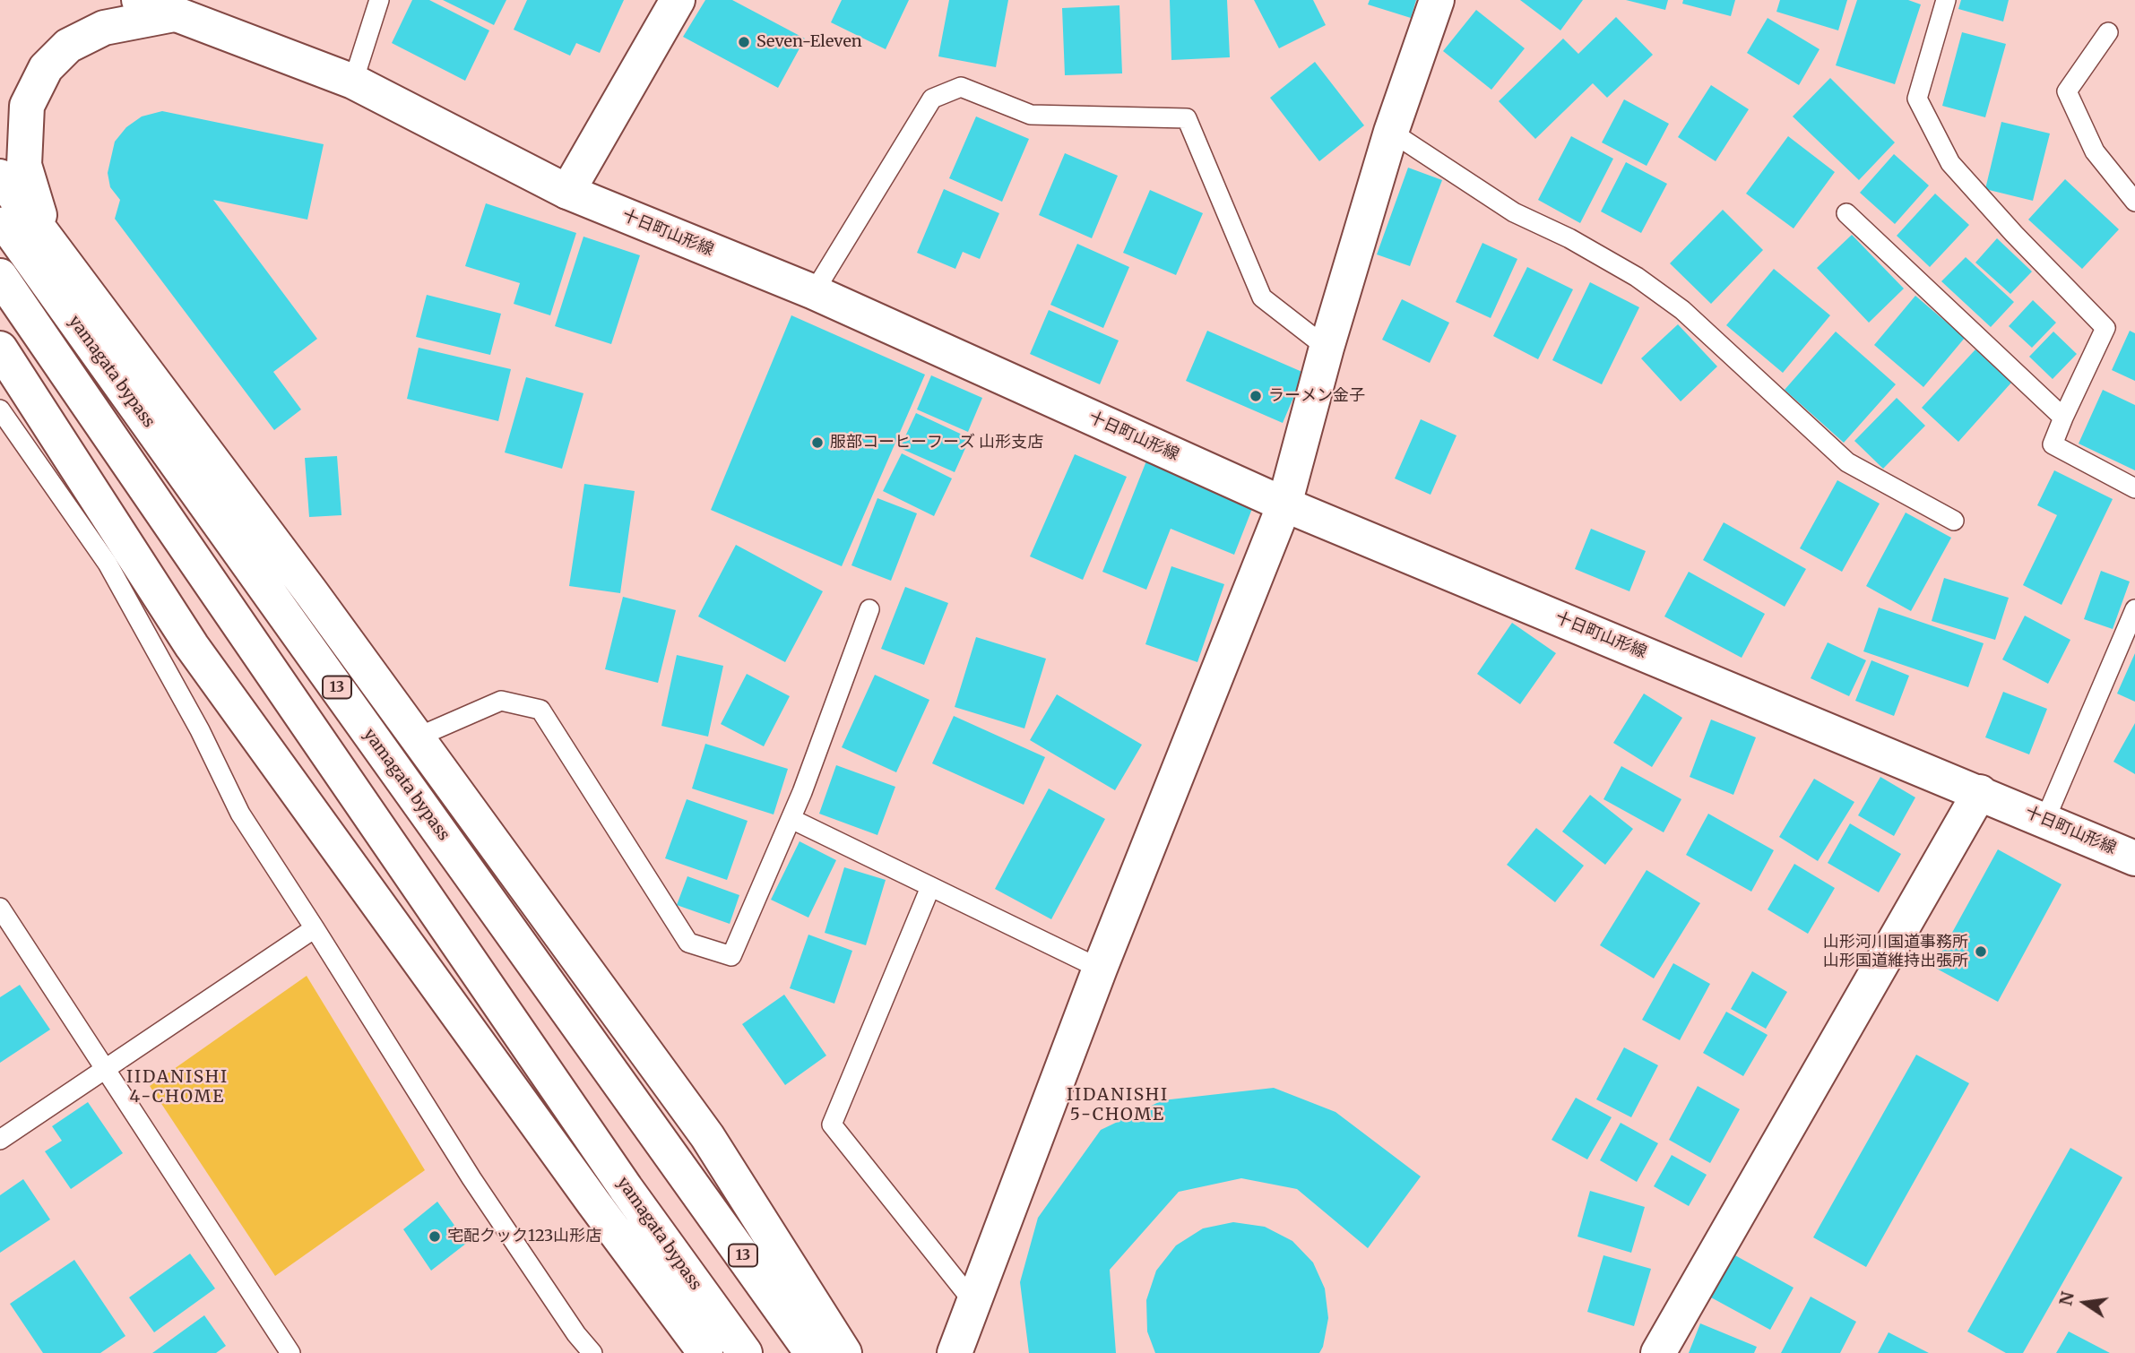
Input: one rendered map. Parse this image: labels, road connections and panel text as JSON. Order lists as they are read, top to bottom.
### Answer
{
  "streets": {
    "main road": ["十日町山形線", "yamagata bypass", "13"]
  },
  "districts": ["IIDANISHI 4-CHOME", "IIDANISHI 5-CHOME"],
  "places": [
    "Seven-Eleven",
    "ラーメン金子",
    "服部コーヒーフーズ 山形支店",
    "山形河川国道事務所 山形国道維持出張所",
    "宅配クック123山形店"
  ],
  "north": "left"
}
